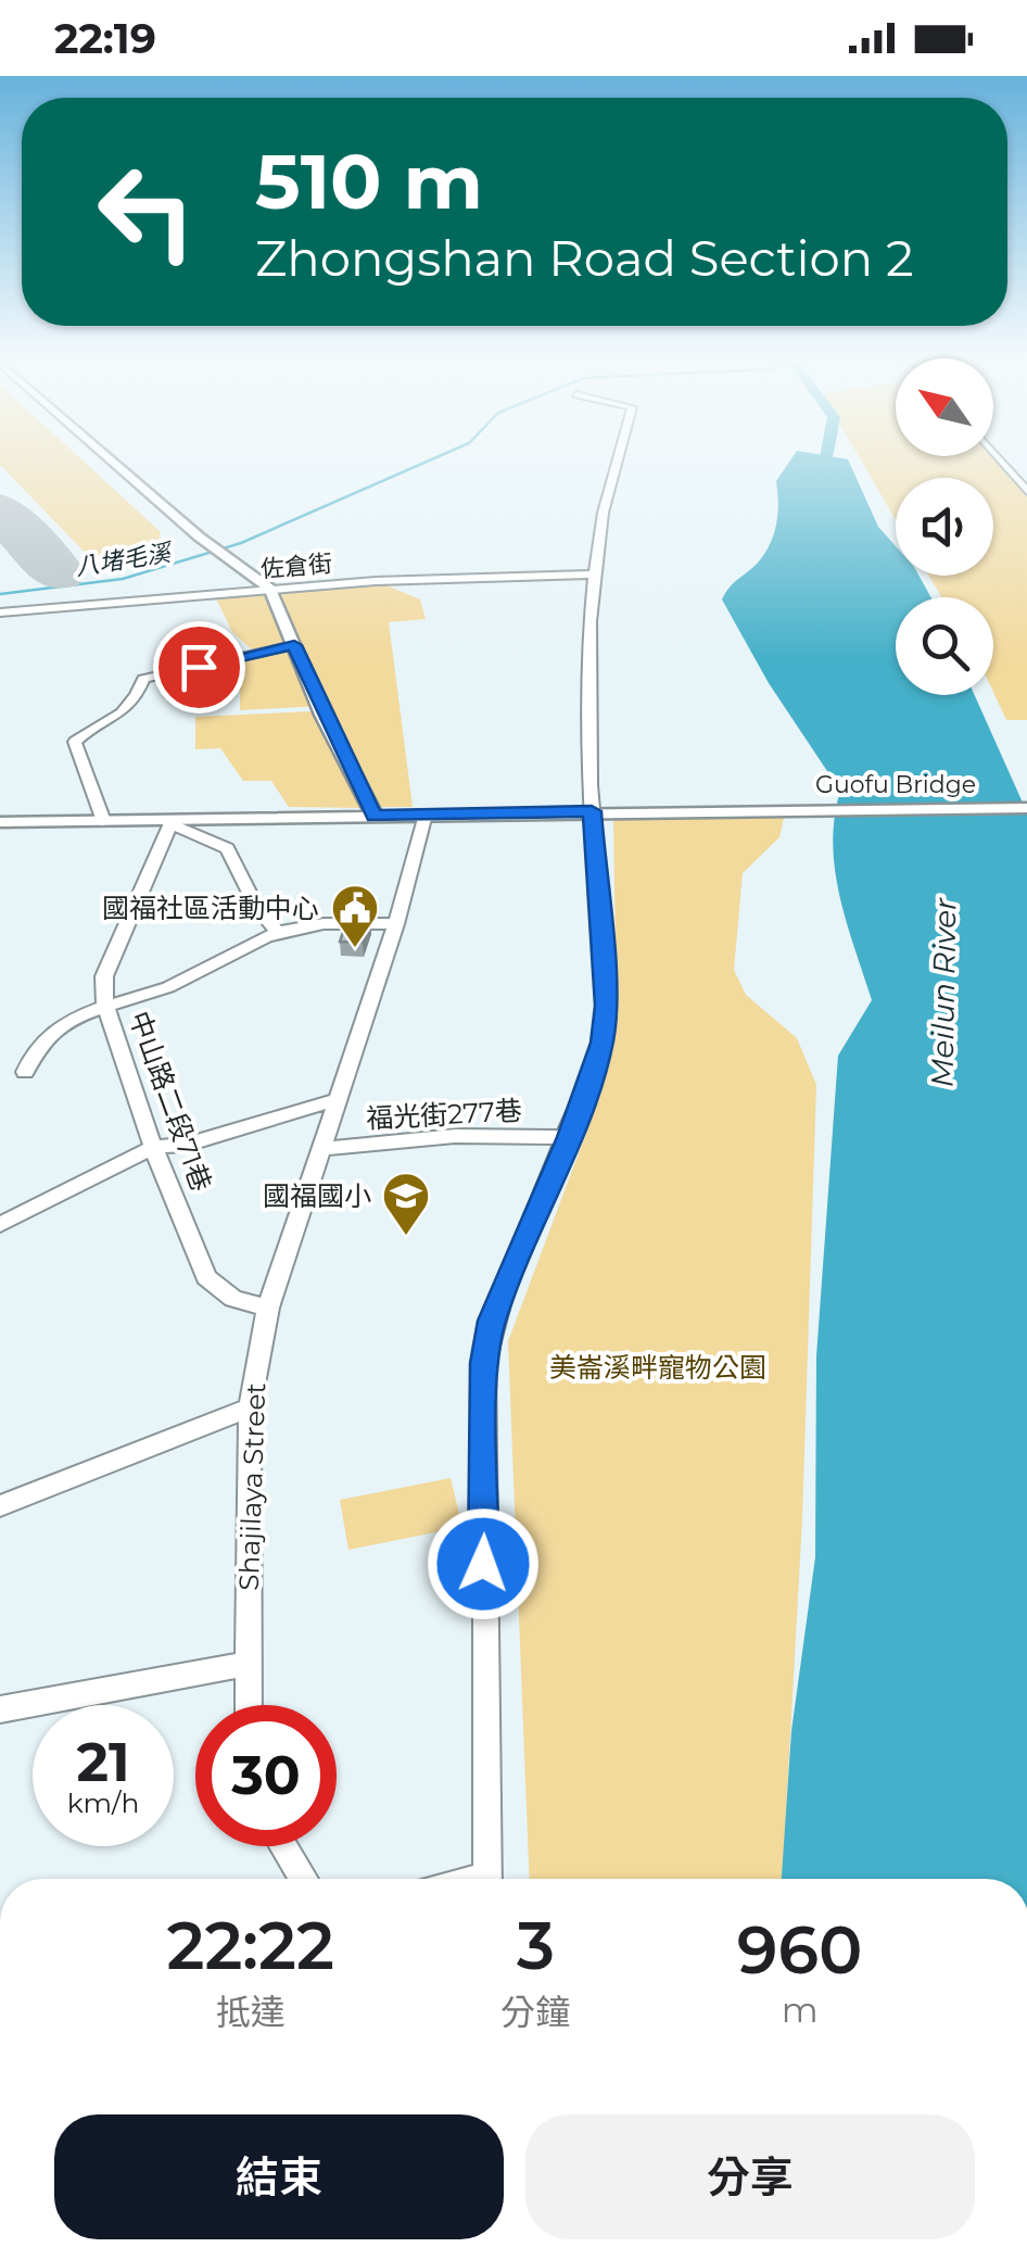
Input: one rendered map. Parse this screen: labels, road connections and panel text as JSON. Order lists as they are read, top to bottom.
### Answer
{
  "streets": {
    "street": [
      "佐倉街",
      "Guofu Bridge",
      "中山路二段71巷",
      "福光街277巷",
      "Shajilaya Street"
    ]
  },
  "crossings": [
    ["Guofu Bridge", "中山路二段71巷"],
    ["Guofu Bridge", "Shajilaya Street"],
    ["中山路二段71巷", "Shajilaya Street"],
    ["福光街277巷", "Shajilaya Street"]
  ],
  "water": ["八堵毛溪", "Meilun River"],
  "parks": ["美崙溪畔寵物公園"],
  "places": {
    "public building": ["國福社區活動中心"],
    "school or university": ["國福國小"]
  },
  "north": "top left",
  "page": {
    "status": "22:19",
    "turn": ["510 m", "Zhongshan Road Section 2"],
    "speed": "21 km/h",
    "limit": "30",
    "eta": [
      "22:22",
      "抵達",
      "3",
      "分鐘",
      "960",
      "m"
    ],
    "buttons": ["結束", "分享"]
  }
}
